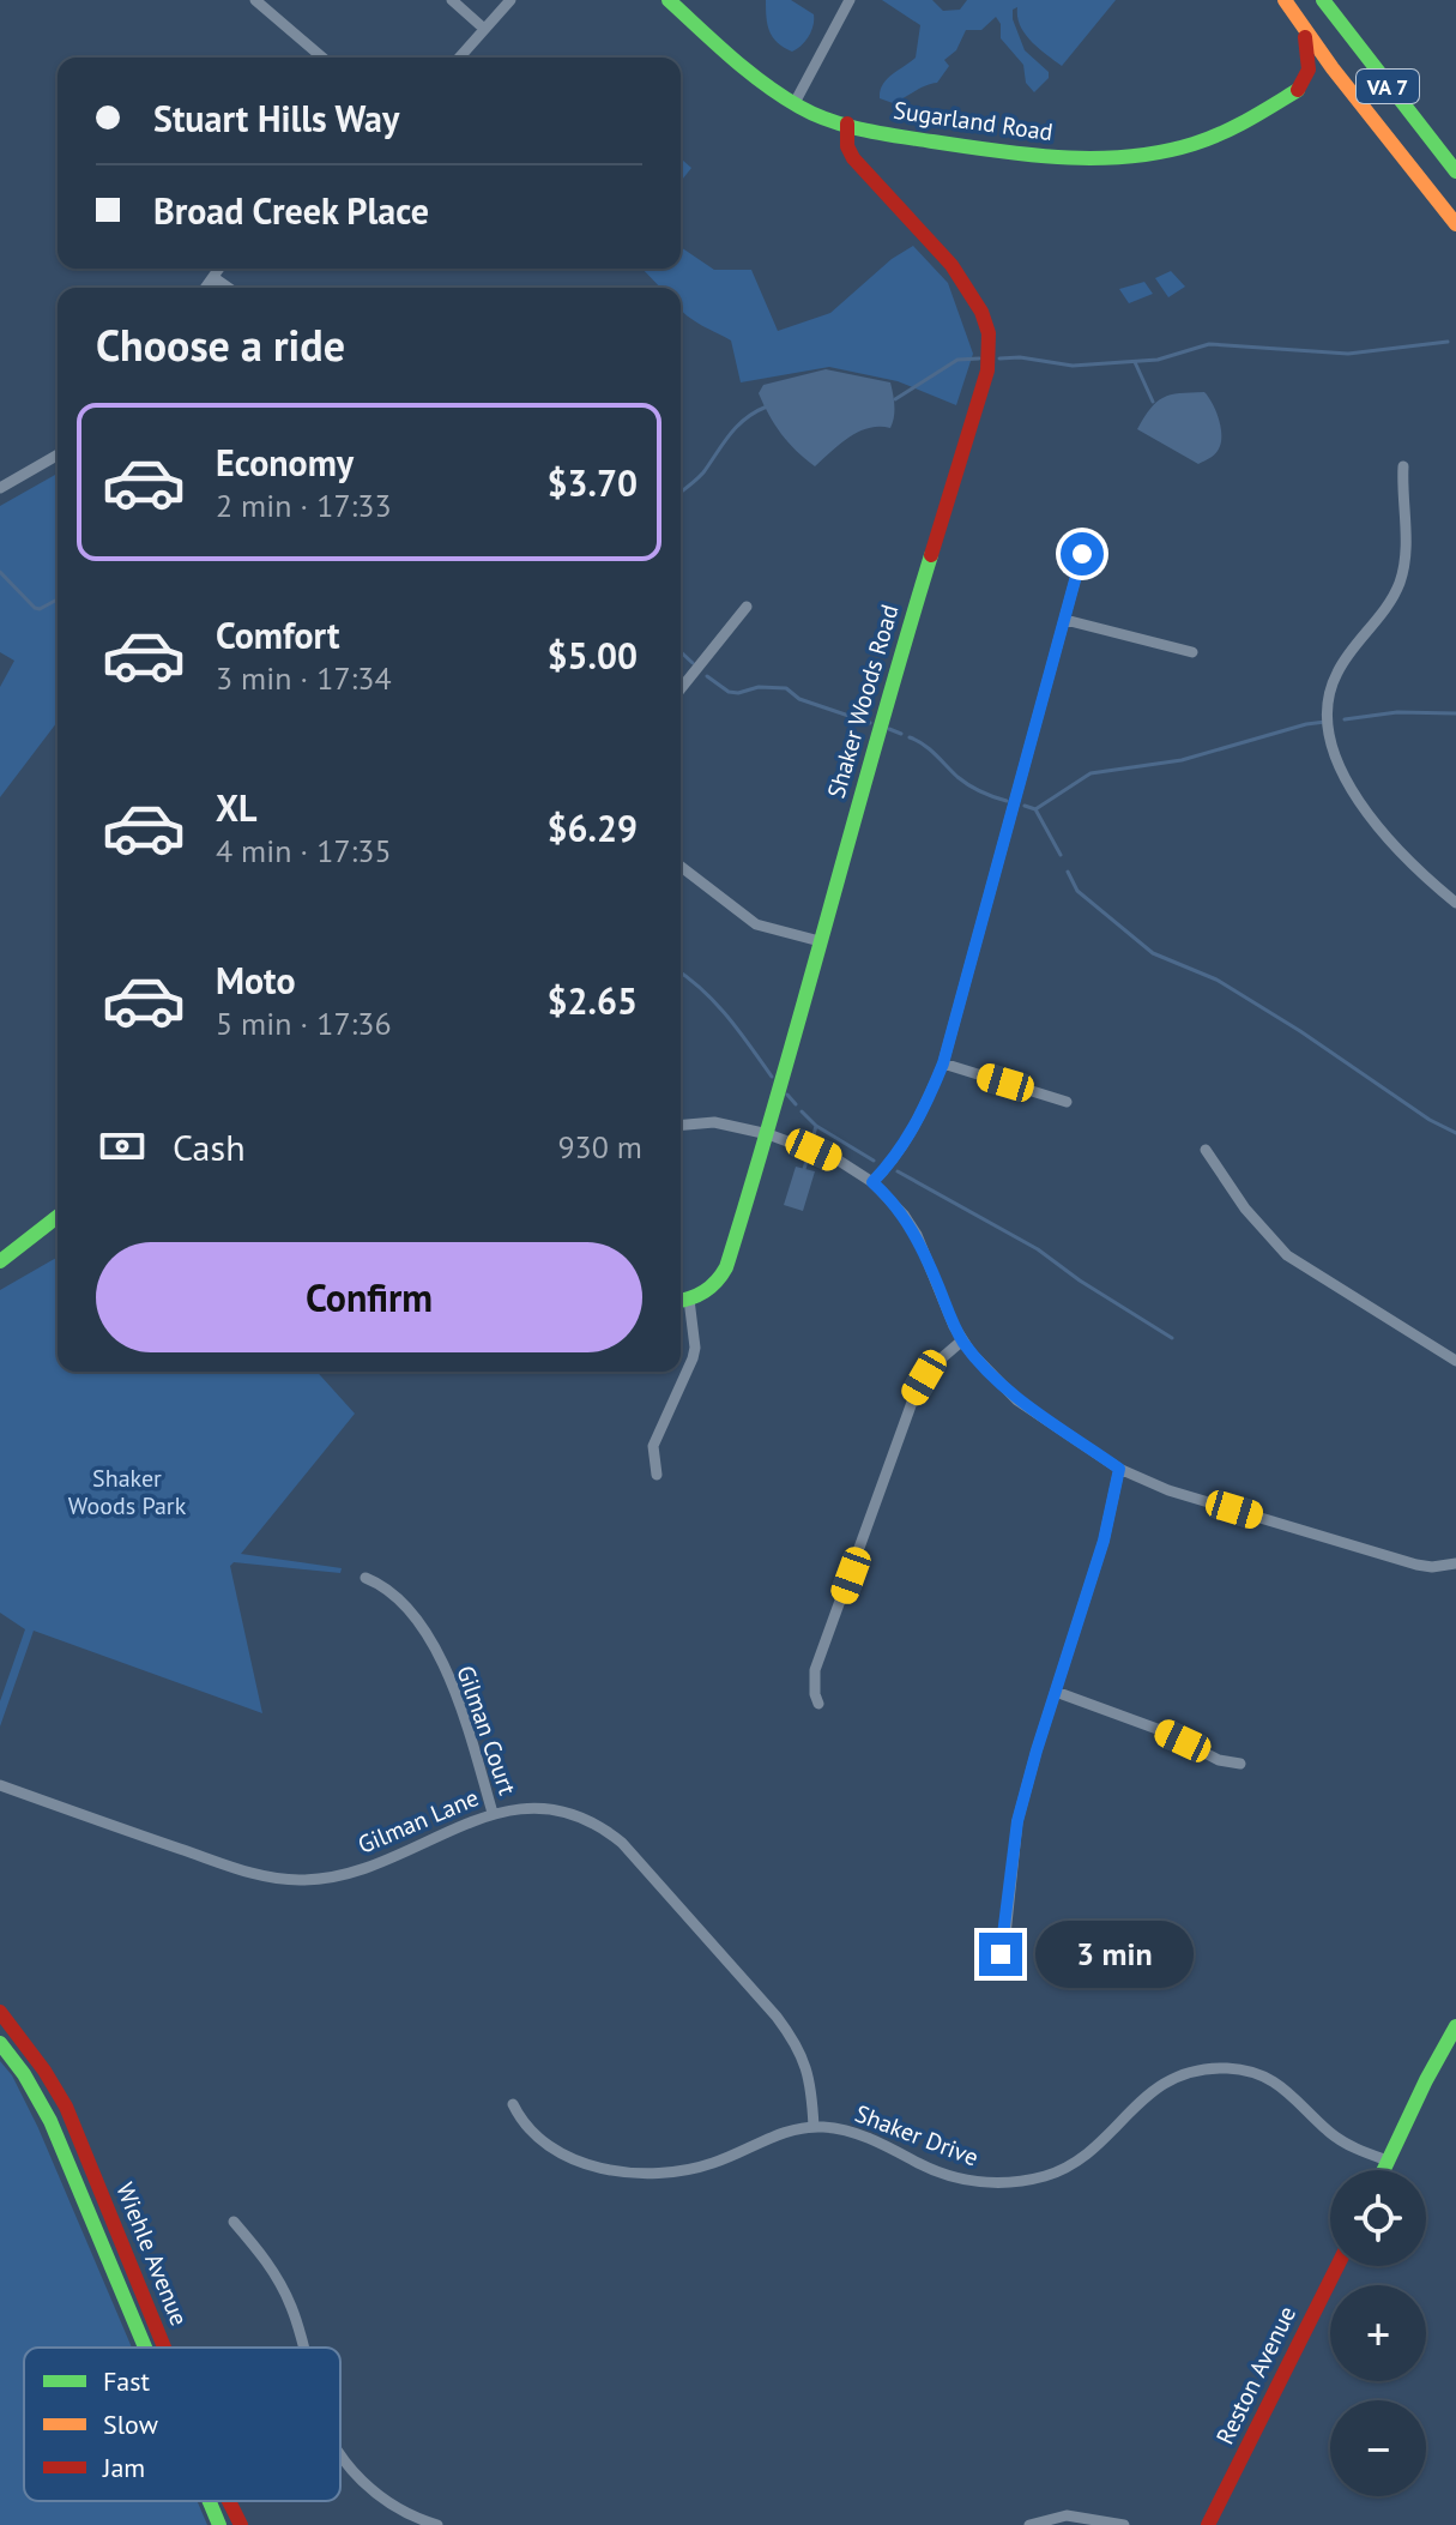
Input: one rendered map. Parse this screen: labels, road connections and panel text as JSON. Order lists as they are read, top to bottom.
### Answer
{
  "streets": {
    "main road": [
      "VA 7",
      "Sugarland Road",
      "Shaker Woods Road",
      "Wiehle Avenue",
      "Reston Avenue"
    ],
    "street": ["Gilman Court", "Gilman Lane", "Shaker Drive"]
  },
  "crossings": [
    ["VA 7", "Sugarland Road"],
    ["Sugarland Road", "Shaker Woods Road"],
    ["Gilman Court", "Gilman Lane"],
    ["Gilman Lane", "Shaker Drive"]
  ],
  "parks": ["Shaker Woods Park"],
  "legend": ["Fast", "Slow", "Jam"],
  "page": {
    "banner": ["Stuart Hills Way", "Broad Creek Place"],
    "heading": "Choose a ride",
    "list": [
      {
        "name": "Economy",
        "note": "2 min · 17:33",
        "value": "$3.70"
      },
      {
        "name": "Comfort",
        "note": "3 min · 17:34",
        "value": "$5.00"
      },
      {
        "name": "XL",
        "note": "4 min · 17:35",
        "value": "$6.29"
      },
      {
        "name": "Moto",
        "note": "5 min · 17:36",
        "value": "$2.65"
      }
    ],
    "pay": ["Cash", "930 m"],
    "buttons": "Confirm",
    "bubble": "3 min",
    "map_buttons": ["+", "−"]
  }
}
